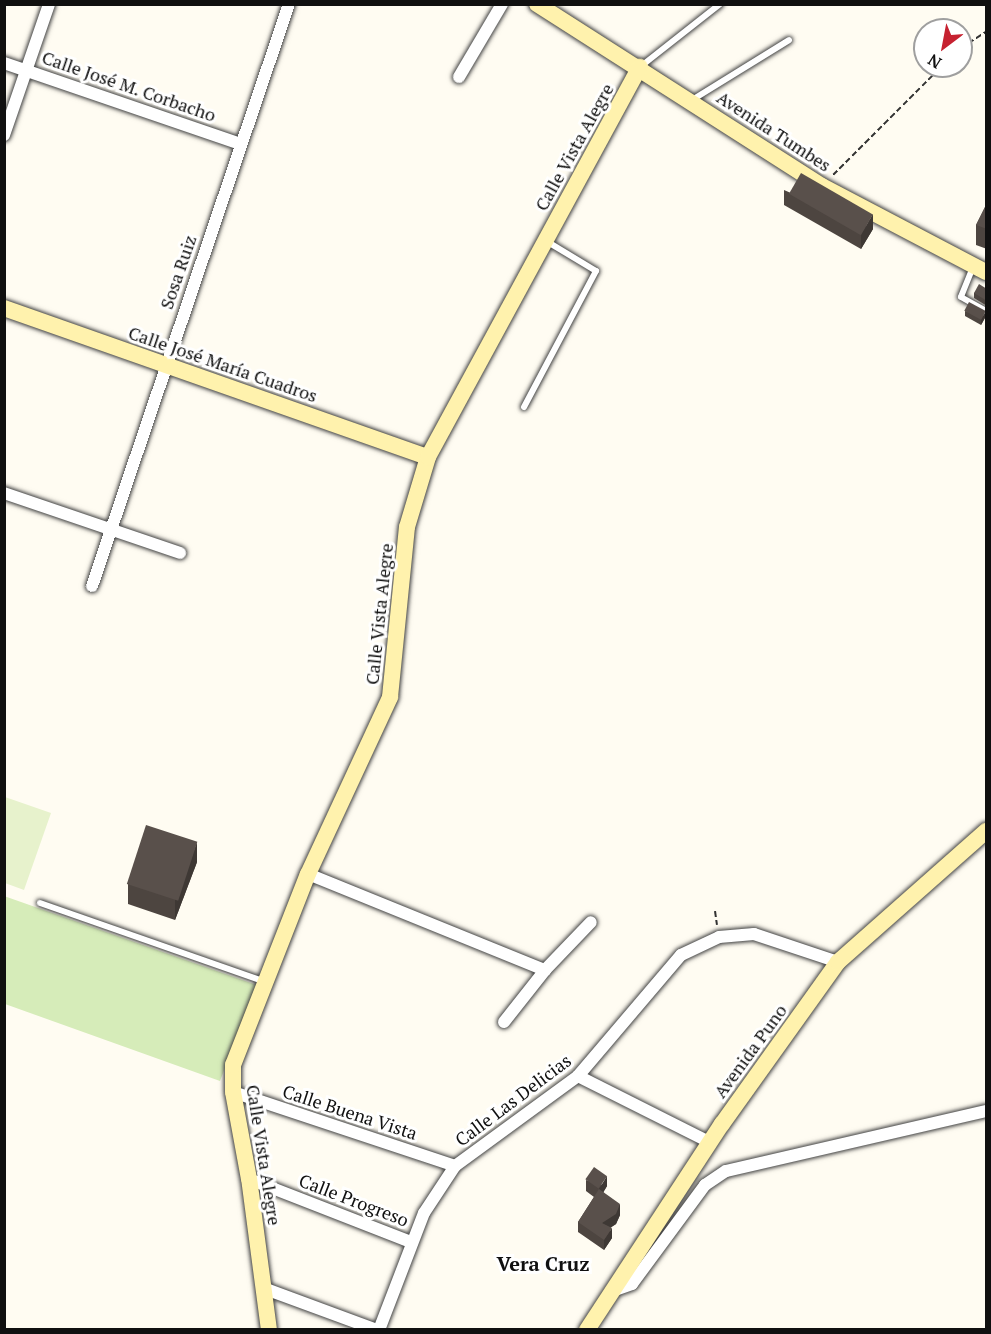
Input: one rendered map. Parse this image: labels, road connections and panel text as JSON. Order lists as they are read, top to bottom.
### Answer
{
  "streets": {
    "street": [
      "Calle José M. Corbacho",
      "Avenida Tumbes",
      "Calle Vista Alegre",
      "Sosa Ruiz",
      "Calle José María Cuadros",
      "Avenida Puno",
      "Calle Las Delicias",
      "Calle Buena Vista",
      "Calle Progreso"
    ]
  },
  "crossings": [
    ["Calle José M. Corbacho", "Sosa Ruiz"],
    ["Avenida Tumbes", "Calle Vista Alegre"],
    ["Calle Vista Alegre", "Calle José María Cuadros"],
    ["Calle Vista Alegre", "Calle Buena Vista"],
    ["Calle Vista Alegre", "Calle Progreso"],
    ["Sosa Ruiz", "Calle José María Cuadros"],
    ["Avenida Puno", "Calle Las Delicias"],
    ["Calle Las Delicias", "Calle Buena Vista"],
    ["Calle Las Delicias", "Calle Progreso"]
  ],
  "districts": ["Vera Cruz"],
  "north": "bottom left"
}
